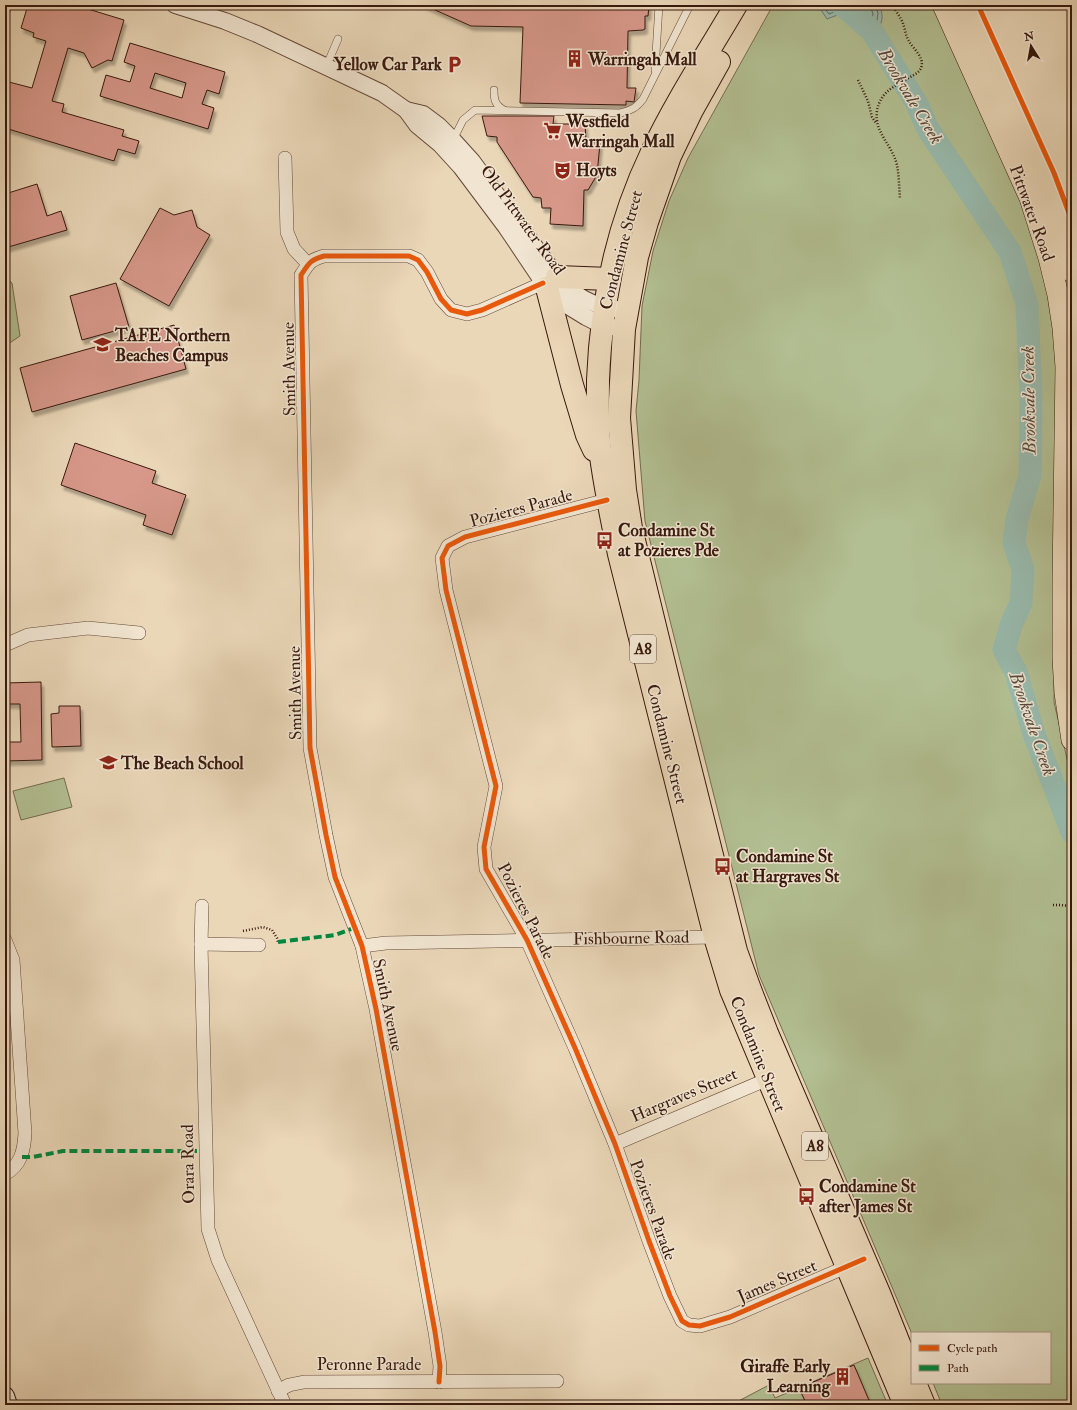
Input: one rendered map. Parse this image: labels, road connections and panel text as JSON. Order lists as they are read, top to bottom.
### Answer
{
  "streets": {
    "highway": ["Condamine Street", "A8"],
    "main road": ["Pittwater Road"],
    "street": [
      "Old Pittwater Road",
      "Smith Avenue",
      "Pozieres Parade",
      "Fishbourne Road",
      "Hargraves Street",
      "Orara Road",
      "James Street",
      "Peronne Parade"
    ]
  },
  "crossings": [
    ["Old Pittwater Road", "Condamine Street"],
    ["Condamine Street", "Pozieres Parade"],
    ["Condamine Street", "Fishbourne Road"],
    ["Condamine Street", "Hargraves Street"],
    ["Condamine Street", "James Street"],
    ["Smith Avenue", "Fishbourne Road"],
    ["Smith Avenue", "Peronne Parade"],
    ["Pozieres Parade", "Fishbourne Road"],
    ["Pozieres Parade", "Hargraves Street"],
    ["Pozieres Parade", "James Street"],
    ["Orara Road", "Peronne Parade"]
  ],
  "water": ["Brookvale Creek"],
  "places": {
    "building": ["Warringah Mall", "Giraffe Early Learning"],
    "parking": ["Yellow Car Park"],
    "supermarket": ["Westfield Warringah Mall"],
    "theatre": ["Hoyts"],
    "school or university": ["TAFE Northern Beaches Campus", "The Beach School"],
    "bus stop": ["Condamine St at Pozieres Pde", "Condamine St at Hargraves St", "Condamine St after James St"]
  },
  "legend": ["Cycle path", "Path"],
  "north": "top"
}
